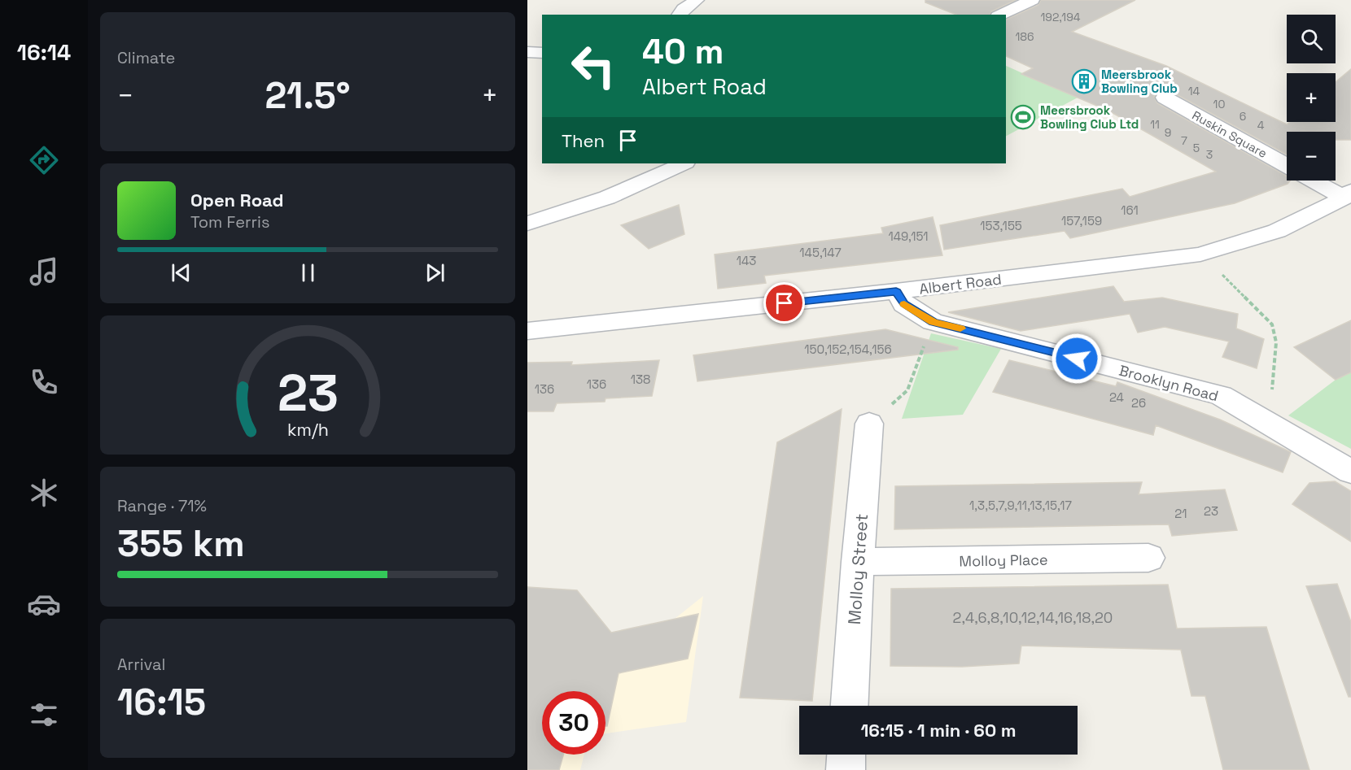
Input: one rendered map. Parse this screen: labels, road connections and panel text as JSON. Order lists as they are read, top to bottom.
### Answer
{
  "streets": {
    "street": [
      "Ruskin Square",
      "Albert Road",
      "Brooklyn Road",
      "Molloy Place",
      "Molloy Street"
    ]
  },
  "crossings": [
    ["Ruskin Square", "Albert Road"],
    ["Albert Road", "Brooklyn Road"],
    ["Molloy Place", "Molloy Street"]
  ],
  "places": {
    "building": ["Meersbrook Bowling Club"],
    "sports": ["Meersbrook Bowling Club Ltd"]
  },
  "house_numbers": [
    "192,194",
    "186",
    "14",
    "10",
    "6",
    "11",
    "4",
    "9",
    "7",
    "5",
    "3",
    "161",
    "157,159",
    "153,155",
    "149,151",
    "145,147",
    "143",
    "150,152,154,156",
    "138",
    "136",
    "136",
    "24",
    "26",
    "1,3,5,7,9,11,13,15,17",
    "23",
    "21",
    "2,4,6,8,10,12,14,16,18,20"
  ],
  "page": {
    "tabs": "16:14",
    "tile": [
      "Climate",
      ["Range · 71%", "355 km"],
      ["Arrival", "16:15"]
    ],
    "map_buttons": ["+", "−"],
    "turn": ["40 m", "Albert Road"],
    "heat": ["−", "21.5°", "+"],
    "then": "Then",
    "song": ["Open Road", "Tom Ferris"],
    "limit": "30",
    "trip": "16:15 · 1 min · 60 m",
    "gauge": ["23", "km/h"]
  }
}
